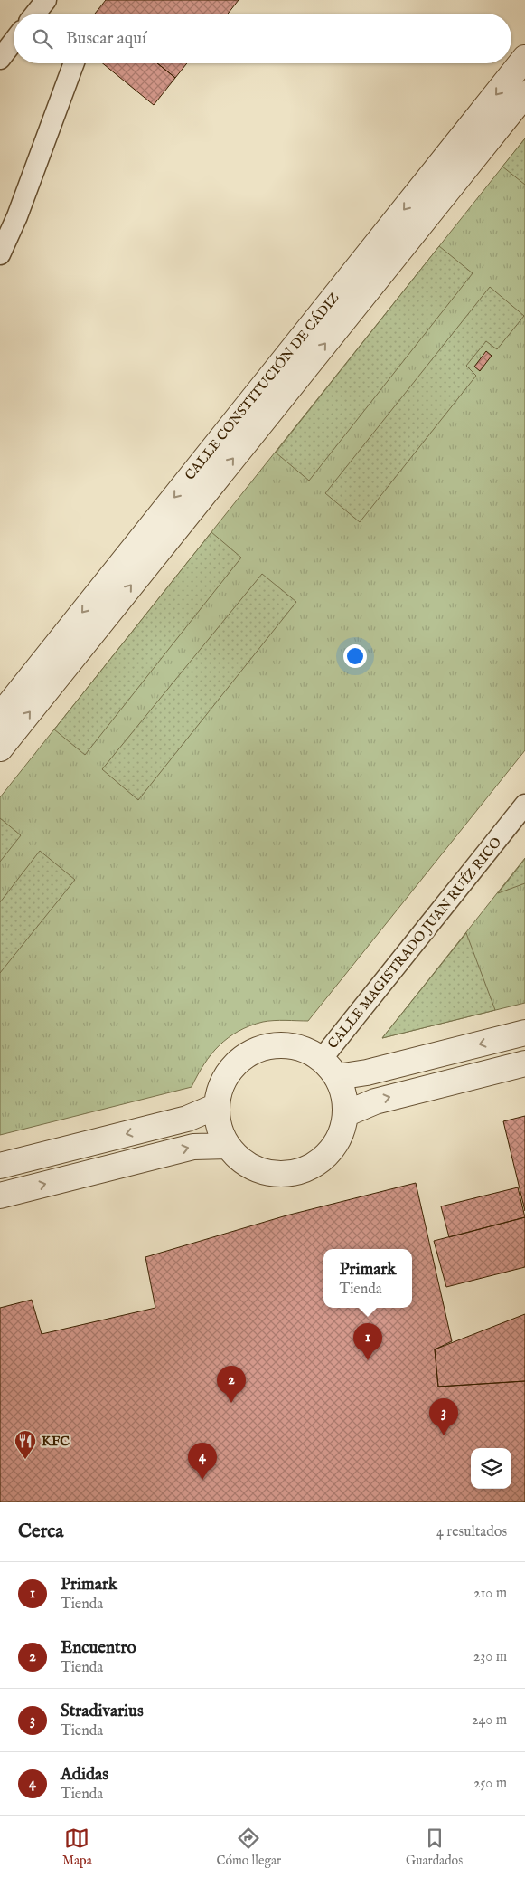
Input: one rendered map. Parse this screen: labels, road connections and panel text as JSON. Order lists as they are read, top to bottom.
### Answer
{
  "streets": {
    "street": ["CALLE CONSTITUCIÓN DE CÁDIZ", "CALLE MAGISTRADO JUAN RUÍZ RICO"]
  },
  "places": {
    "restaurant": ["KFC"]
  },
  "page": {
    "search": "Buscar aquí",
    "popup": ["Primark", "Tienda"],
    "pins": [
      "1",
      "2",
      "3",
      "4"
    ],
    "heading": ["Cerca", "4 resultados"],
    "list": [
      {
        "mark": "1",
        "name": "Primark",
        "note": "Tienda",
        "value": "210 m"
      },
      {
        "mark": "2",
        "name": "Encuentro",
        "note": "Tienda",
        "value": "230 m"
      },
      {
        "mark": "3",
        "name": "Stradivarius",
        "note": "Tienda",
        "value": "240 m"
      },
      {
        "mark": "4",
        "name": "Adidas",
        "note": "Tienda",
        "value": "250 m"
      }
    ],
    "nav": ["Mapa", "Cómo llegar", "Guardados"]
  }
}
